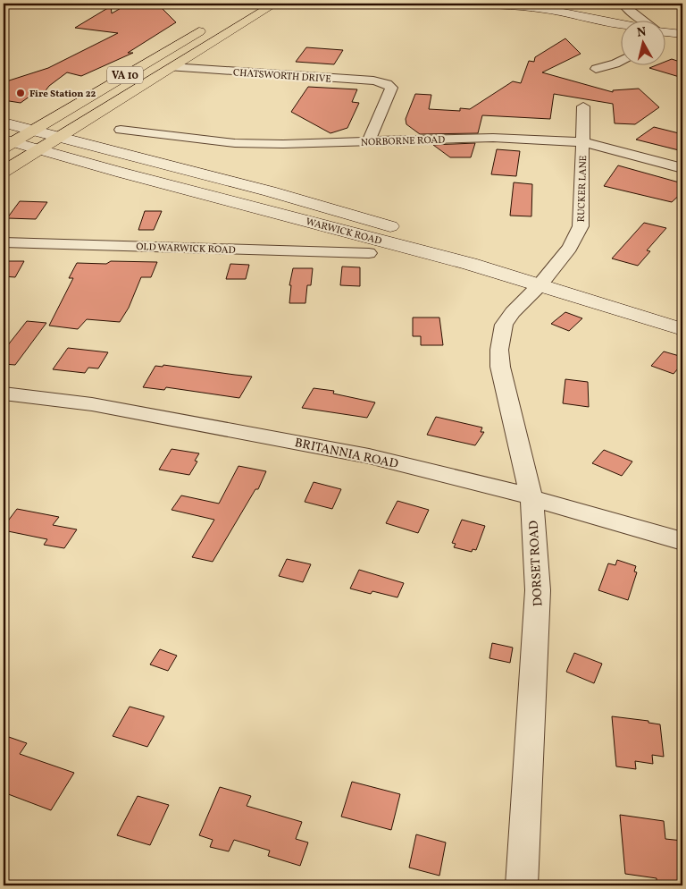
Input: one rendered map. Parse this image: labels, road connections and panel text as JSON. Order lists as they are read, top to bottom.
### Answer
{
  "streets": {
    "main road": ["VA 10", "WARWICK ROAD"],
    "street": [
      "CHATSWORTH DRIVE",
      "NORBORNE ROAD",
      "RUCKER LANE",
      "OLD WARWICK ROAD",
      "BRITANNIA ROAD",
      "DORSET ROAD"
    ]
  },
  "crossings": [
    ["VA 10", "CHATSWORTH DRIVE"],
    ["VA 10", "WARWICK ROAD"],
    ["CHATSWORTH DRIVE", "NORBORNE ROAD"],
    ["NORBORNE ROAD", "RUCKER LANE"],
    ["RUCKER LANE", "WARWICK ROAD"],
    ["RUCKER LANE", "DORSET ROAD"],
    ["WARWICK ROAD", "DORSET ROAD"],
    ["BRITANNIA ROAD", "DORSET ROAD"]
  ],
  "places": ["Fire Station 22"],
  "north": "top"
}
